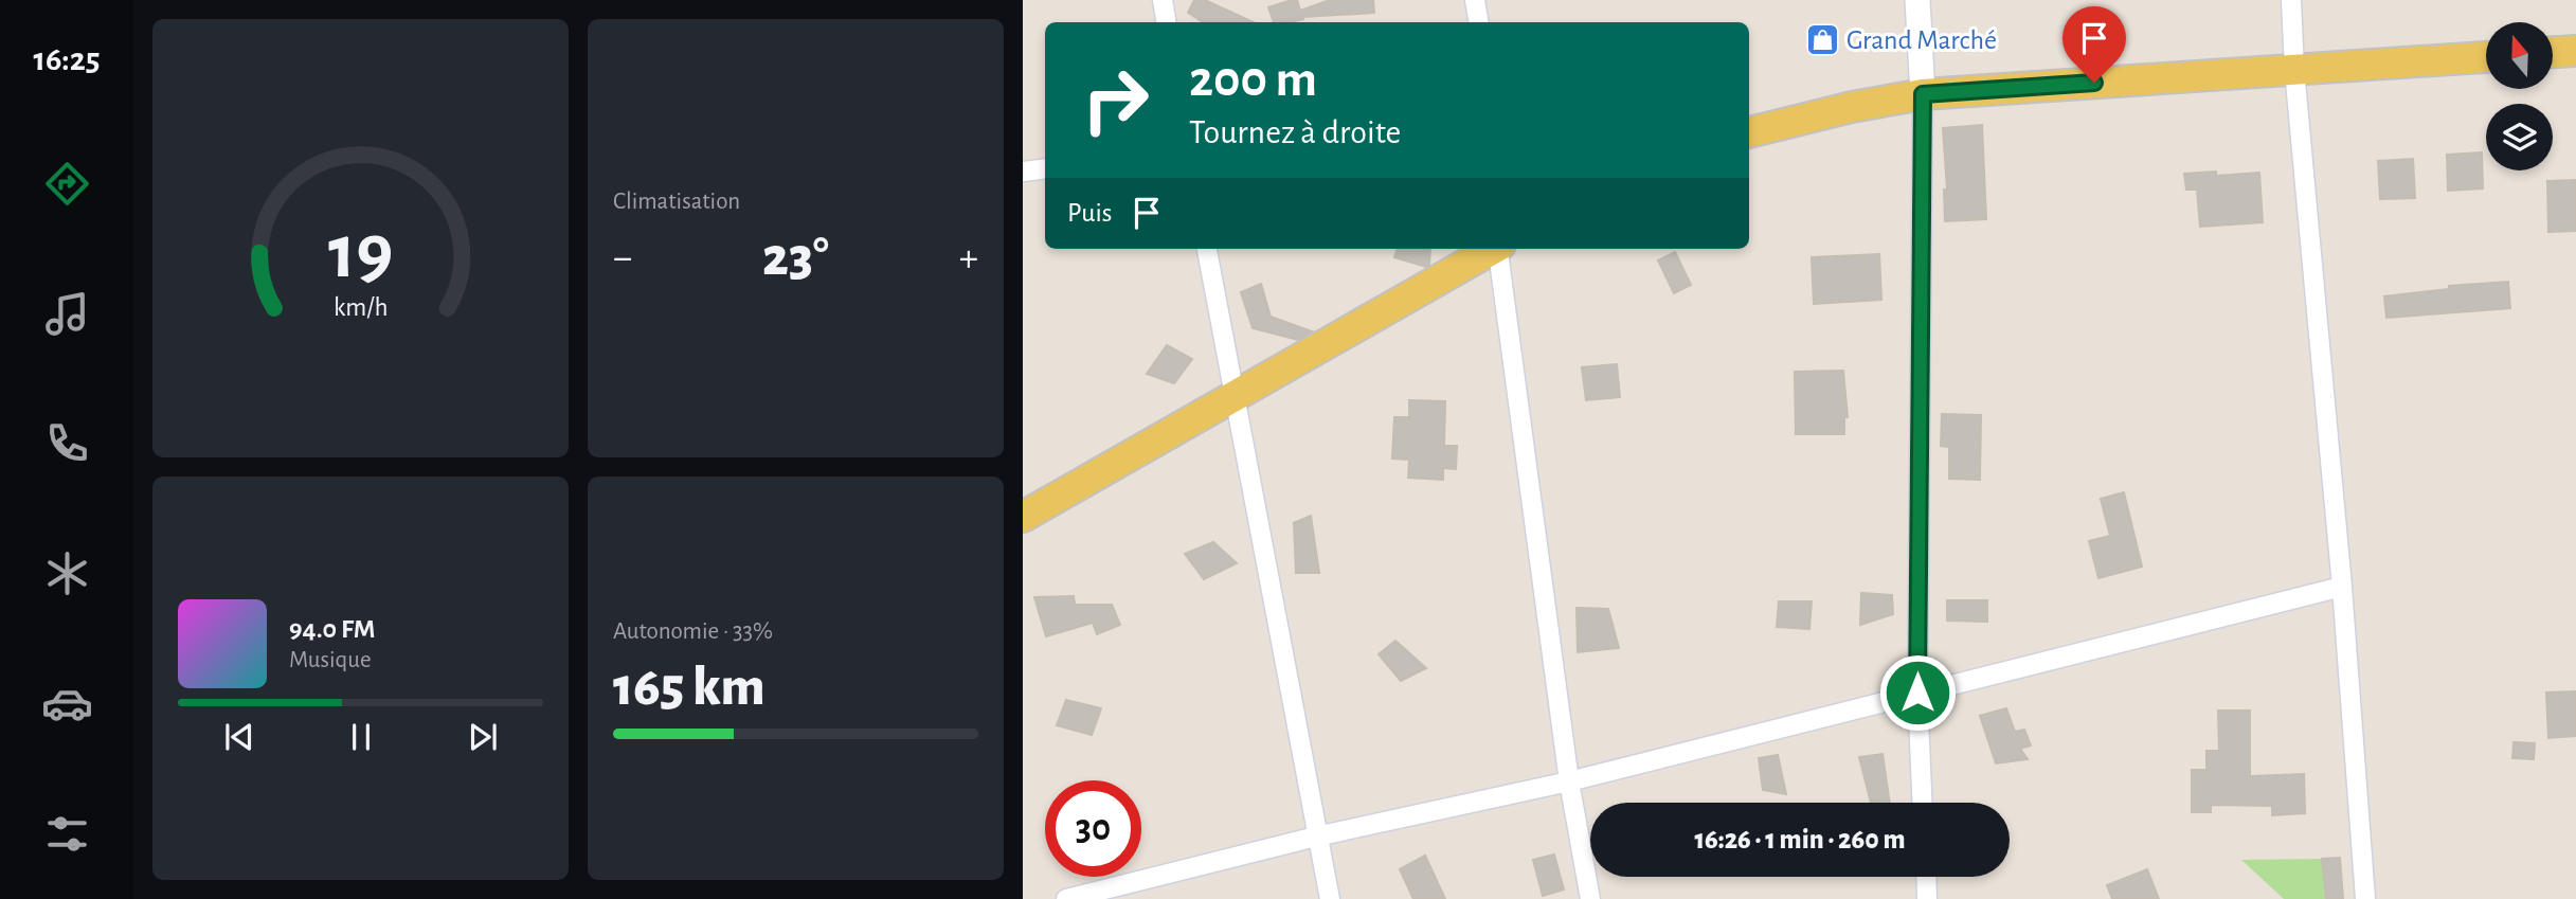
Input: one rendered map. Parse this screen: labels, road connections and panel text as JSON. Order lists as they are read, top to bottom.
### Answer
{
  "places": {
    "shop": ["Grand Marché"]
  },
  "north": "top",
  "page": {
    "tabs": "16:25",
    "tile": [
      "Climatisation",
      ["Autonomie · 33%", "165 km"]
    ],
    "turn": ["200 m", "Tournez à droite"],
    "then": "Puis",
    "heat": ["−", "23°", "+"],
    "song": ["94.0 FM", "Musique"],
    "limit": "30",
    "trip": "16:26 · 1 min · 260 m",
    "gauge": ["19", "km/h"]
  }
}
